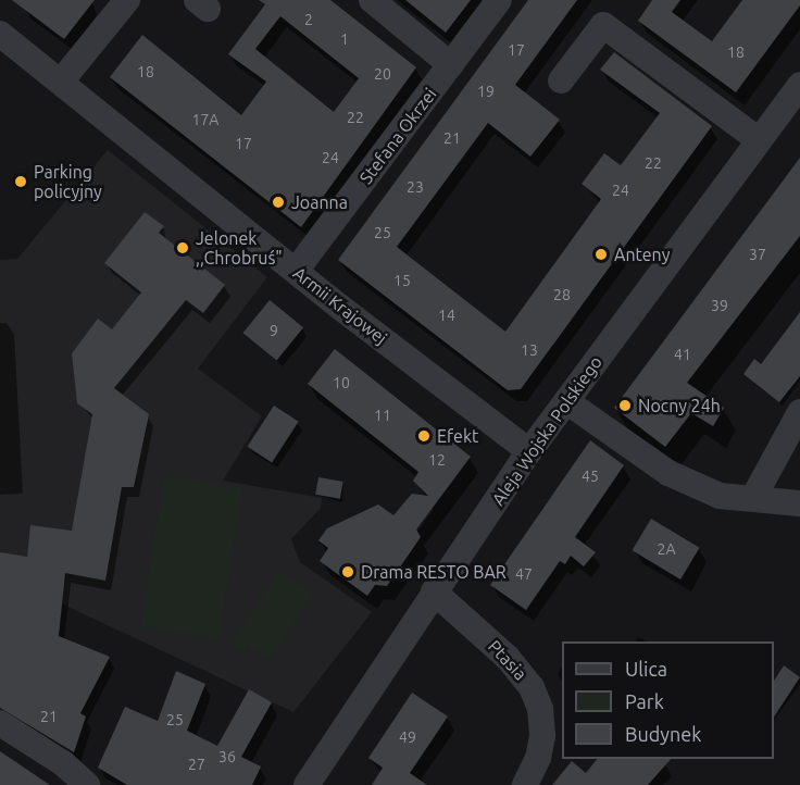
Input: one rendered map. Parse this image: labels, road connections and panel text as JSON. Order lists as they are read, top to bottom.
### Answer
{
  "streets": {
    "street": [
      "Stefana Okrzei",
      "Armii Krajowej",
      "Aleja Wojska Polskiego",
      "Ptasia"
    ]
  },
  "crossings": [
    ["Stefana Okrzei", "Armii Krajowej"],
    ["Armii Krajowej", "Aleja Wojska Polskiego"],
    ["Aleja Wojska Polskiego", "Ptasia"]
  ],
  "places": [
    "Parking policyjny",
    "Joanna",
    "Jelonek ,,Chrobruś\"",
    "Anteny",
    "Nocny 24h",
    "Efekt",
    "Drama RESTO BAR"
  ],
  "house_numbers": [
    "2",
    "1",
    "17",
    "18",
    "18",
    "20",
    "19",
    "22",
    "17A",
    "21",
    "17",
    "24",
    "22",
    "23",
    "24",
    "25",
    "37",
    "15",
    "28",
    "39",
    "14",
    "9",
    "13",
    "41",
    "10",
    "11",
    "12",
    "45",
    "2A",
    "47",
    "21",
    "25",
    "49",
    "36",
    "27"
  ],
  "legend": ["Ulica", "Park", "Budynek"]
}
